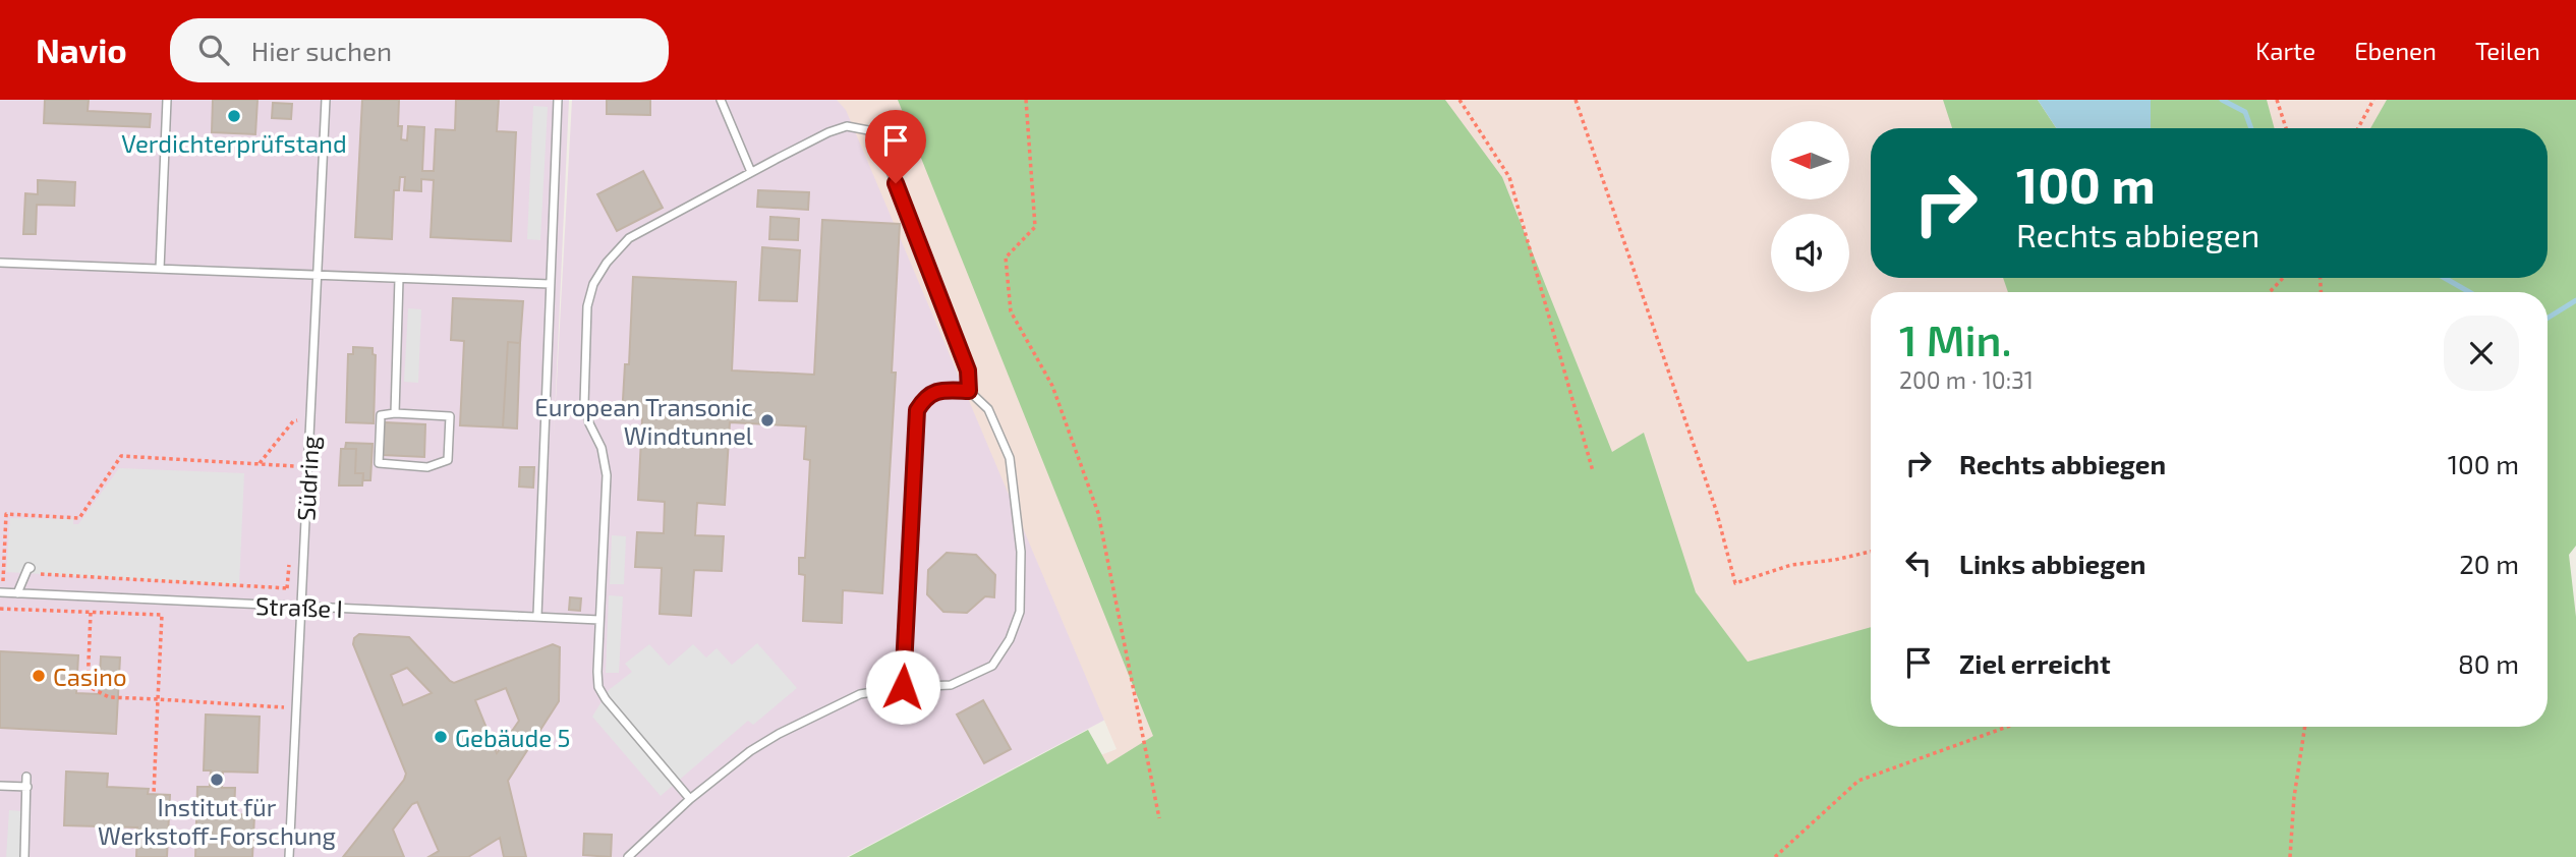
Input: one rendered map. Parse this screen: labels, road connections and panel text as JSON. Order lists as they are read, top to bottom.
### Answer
{
  "streets": {
    "lane": ["Südring", "Straße I"]
  },
  "crossings": [
    ["Südring", "Straße I"]
  ],
  "places": [
    "Verdichterprüfstand",
    "European Transonic Windtunnel",
    "Casino",
    "Gebäude 5",
    "Institut für Werkstoff-Forschung"
  ],
  "north": "left",
  "page": {
    "header": "Navio",
    "search": "Hier suchen",
    "nav": ["Karte", "Ebenen", "Teilen"],
    "turn": ["100 m", "Rechts abbiegen"],
    "heading": ["1 Min.", "200 m · 10:31"],
    "list": [
      {
        "name": "Rechts abbiegen",
        "value": "100 m"
      },
      {
        "name": "Links abbiegen",
        "value": "20 m"
      },
      {
        "name": "Ziel erreicht",
        "value": "80 m"
      }
    ]
  }
}
